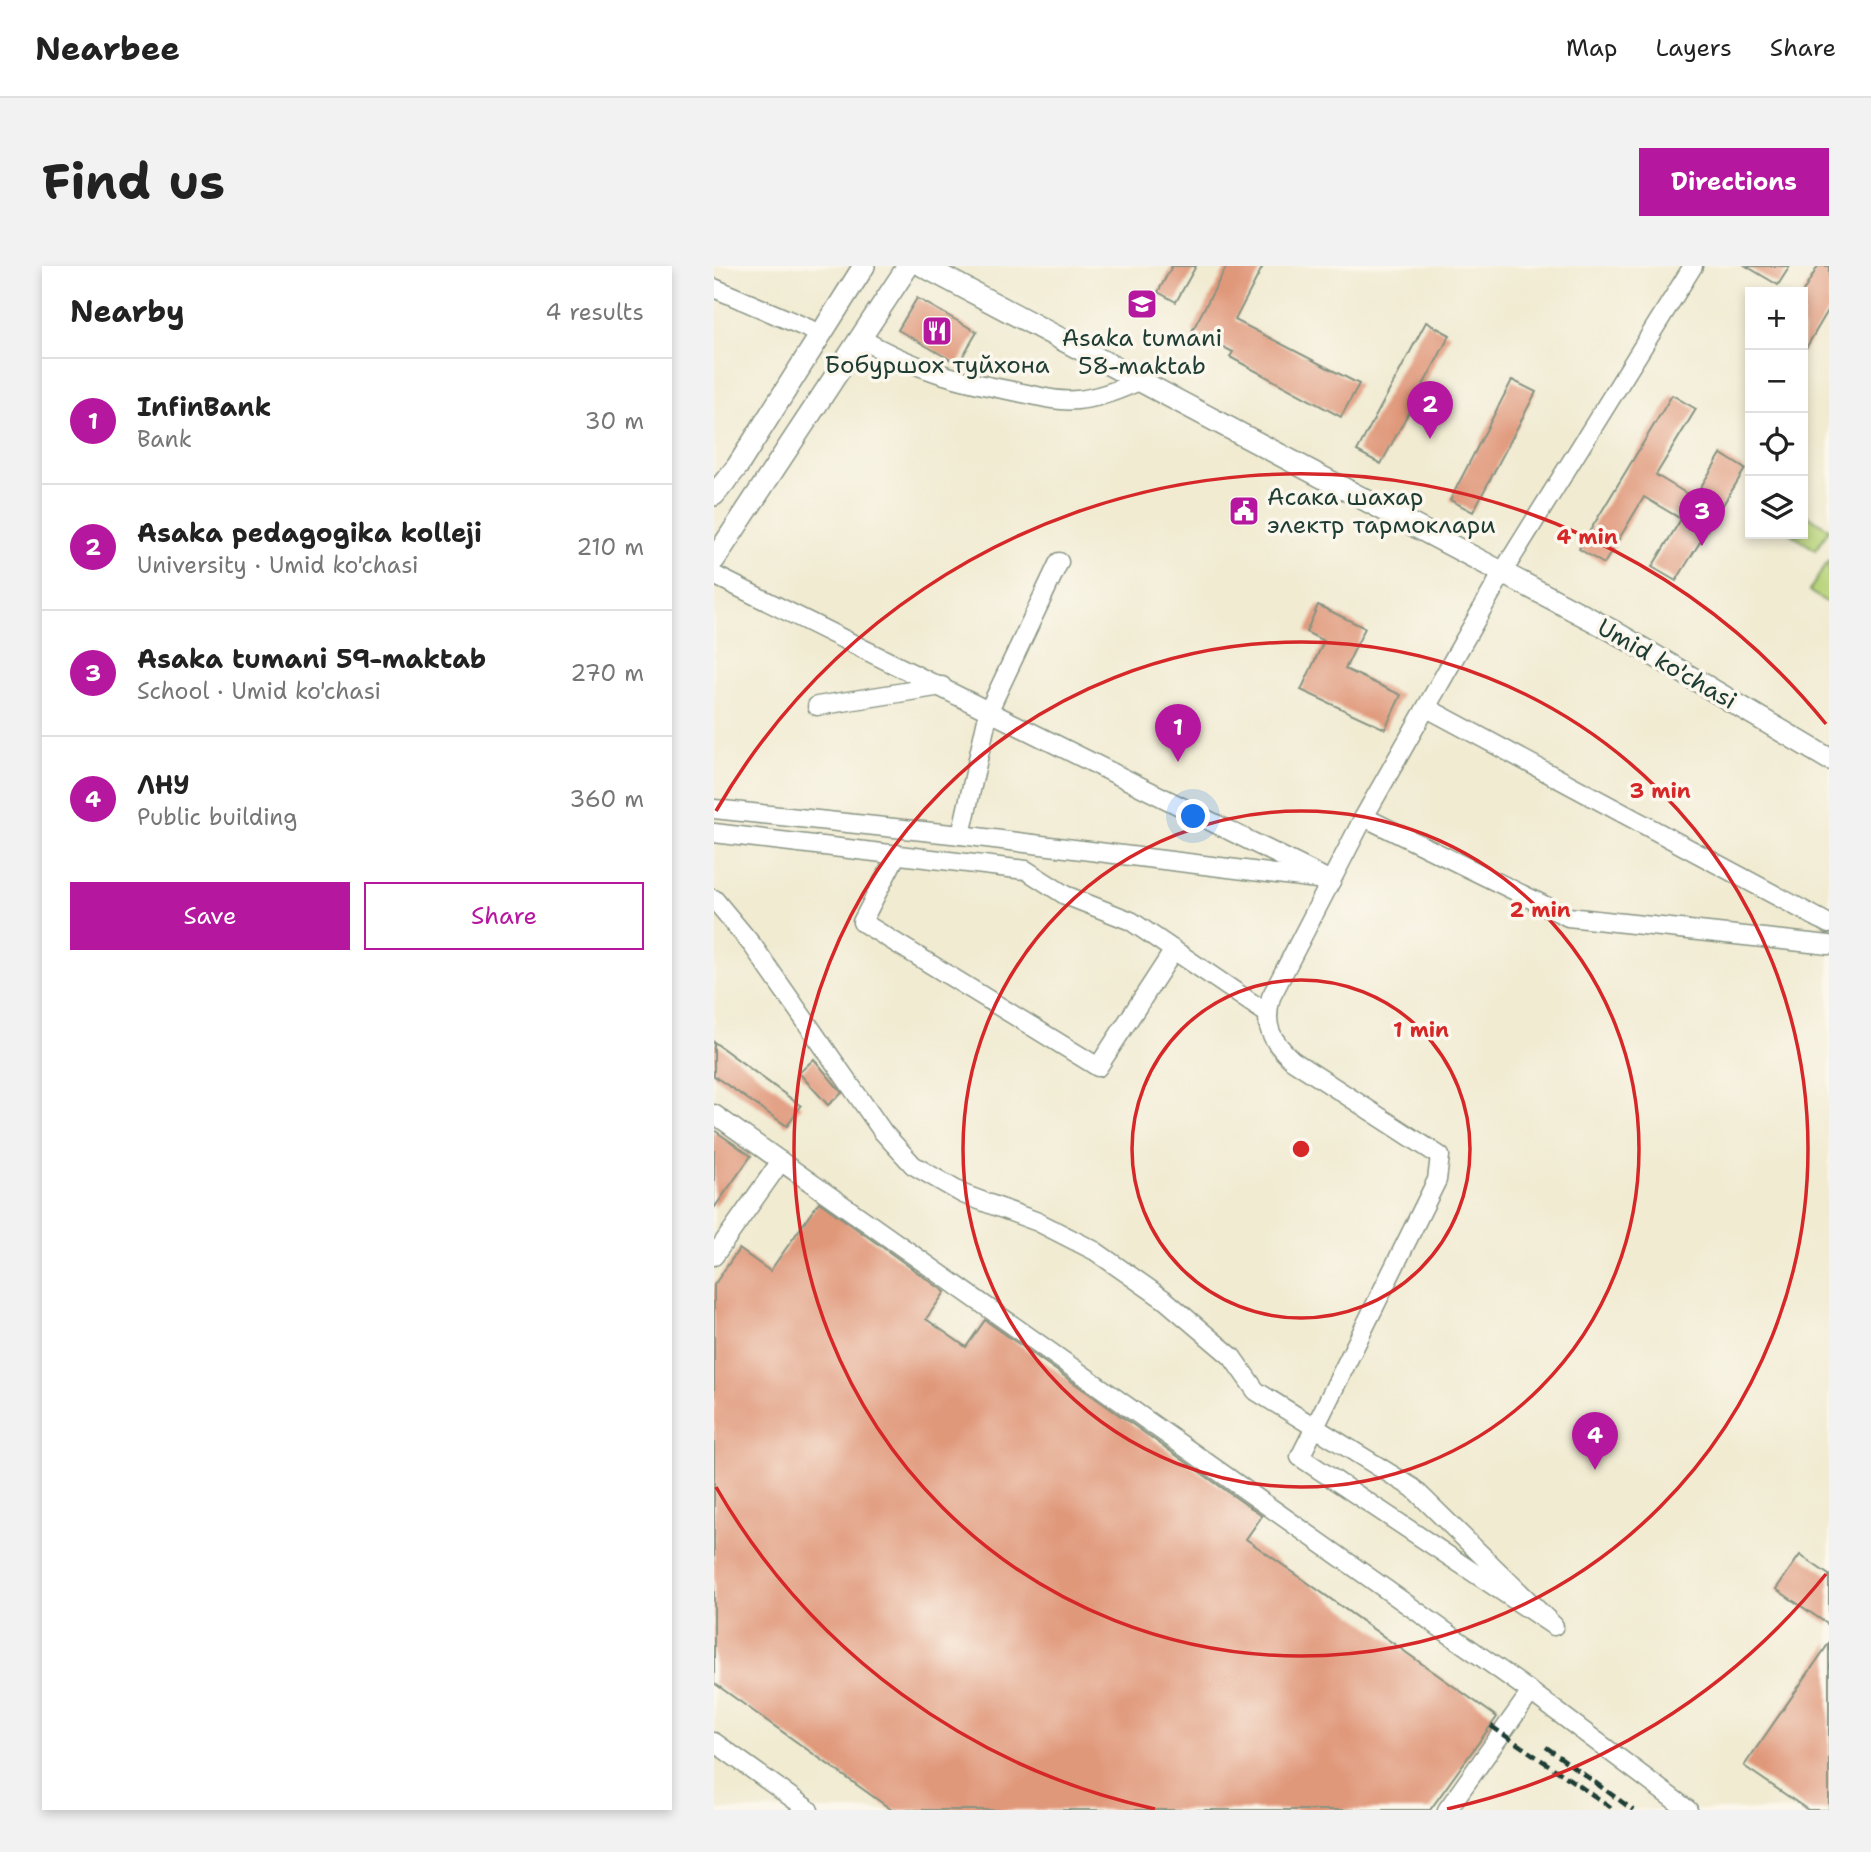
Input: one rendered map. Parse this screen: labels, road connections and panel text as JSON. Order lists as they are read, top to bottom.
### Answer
{
  "streets": {
    "main road": ["Umid ko'chasi"]
  },
  "places": {
    "school or university": ["Asaka tumani 58-maktab"],
    "restaurant": ["Бобуршох туйхона"],
    "public building": ["Асака шахар электр тармоклари"]
  },
  "page": {
    "header": "Nearbee",
    "nav": ["Map", "Layers", "Share"],
    "buttons": [
      "Directions",
      ["Save", "Share"]
    ],
    "title": "Find us",
    "heading": ["Nearby", "4 results"],
    "map_buttons": ["+", "−"],
    "list": [
      {
        "mark": "1",
        "name": "InfinBank",
        "note": "Bank",
        "value": "30 m"
      },
      {
        "mark": "2",
        "name": "Asaka pedagogika kolleji",
        "note": "University · Umid ko'chasi",
        "value": "210 m"
      },
      {
        "mark": "3",
        "name": "Asaka tumani 59-maktab",
        "note": "School · Umid ko'chasi",
        "value": "270 m"
      },
      {
        "mark": "4",
        "name": "ЛНУ",
        "note": "Public building",
        "value": "360 m"
      }
    ],
    "pins": [
      "2",
      "3",
      "1",
      "4"
    ]
  },
  "rings": [
    "4 min",
    "3 min",
    "2 min",
    "1 min"
  ]
}
